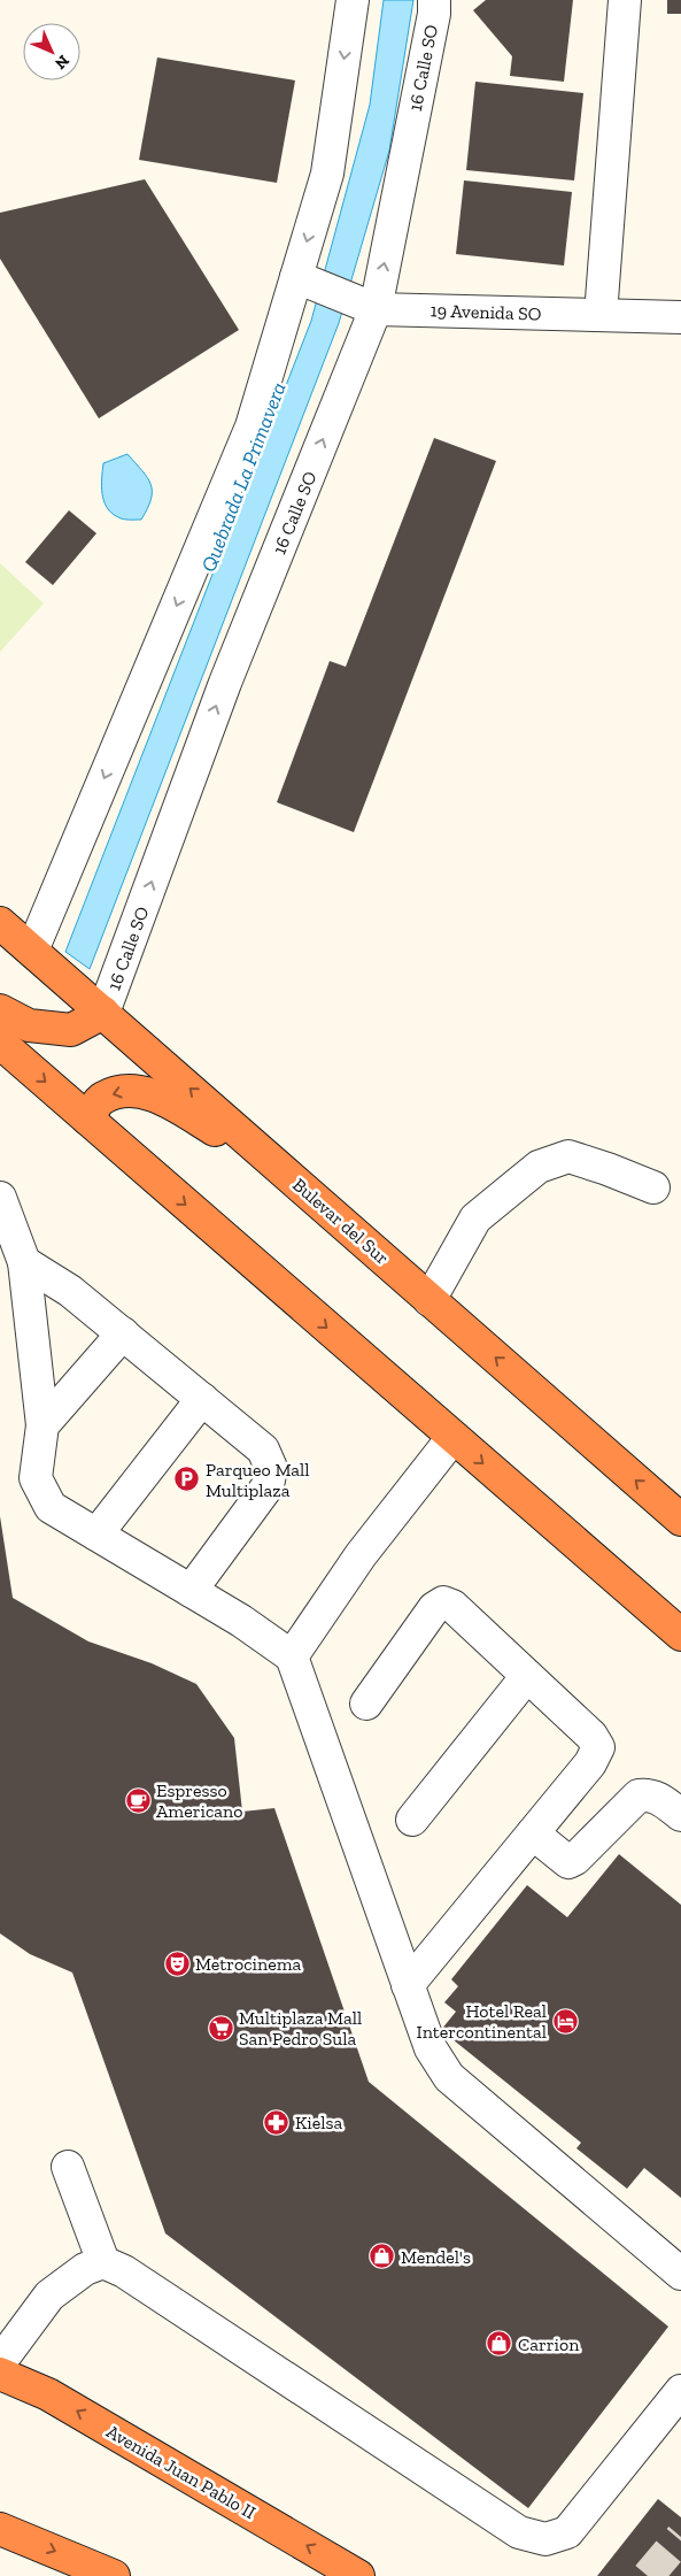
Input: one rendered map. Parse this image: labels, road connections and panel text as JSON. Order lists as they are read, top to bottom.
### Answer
{
  "streets": {
    "highway": ["Bulevar del Sur", "Avenida Juan Pablo II"],
    "street": ["16 Calle SO", "19 Avenida SO"]
  },
  "crossings": [
    ["16 Calle SO", "19 Avenida SO"],
    ["16 Calle SO", "Bulevar del Sur"]
  ],
  "one_way": ["Avenida Juan Pablo II"],
  "water": ["Quebrada La Primavera"],
  "places": {
    "parking": ["Parqueo Mall Multiplaza"],
    "cafe": ["Espresso Americano"],
    "theatre": ["Metrocinema"],
    "hotel": ["Hotel Real Intercontinental"],
    "supermarket": ["Multiplaza Mall San Pedro Sula"],
    "pharmacy": ["Kielsa"],
    "shop": ["Mendel's", "Carrion"]
  },
  "north": "bottom right"
}
